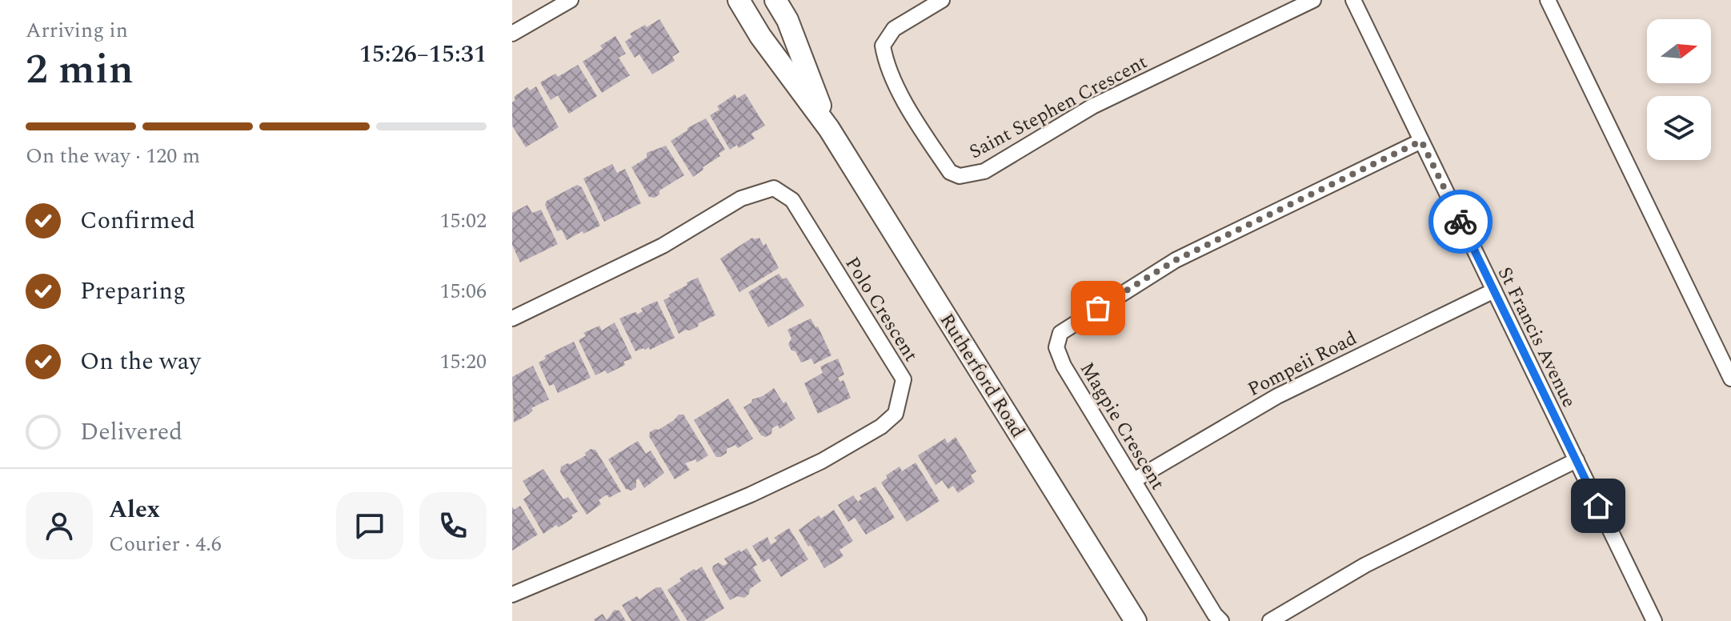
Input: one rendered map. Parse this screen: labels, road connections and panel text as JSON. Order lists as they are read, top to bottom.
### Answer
{
  "streets": {
    "main road": ["Rutherford Road"],
    "street": [
      "Saint Stephen Crescent",
      "Polo Crescent",
      "St Francis Avenue",
      "Pompeii Road",
      "Magpie Crescent"
    ]
  },
  "crossings": [
    ["St Francis Avenue", "Pompeii Road"],
    ["St Francis Avenue", "Magpie Crescent"],
    ["Pompeii Road", "Magpie Crescent"]
  ],
  "north": "right",
  "page": {
    "heading": ["2 min", "Arriving in", "15:26–15:31"],
    "panel": ["Alex", "Courier · 4.6"],
    "bar": "On the way · 120 m",
    "list": [
      ["Confirmed", "15:02"],
      ["Preparing", "15:06"],
      ["On the way", "15:20"],
      "Delivered"
    ]
  }
}
